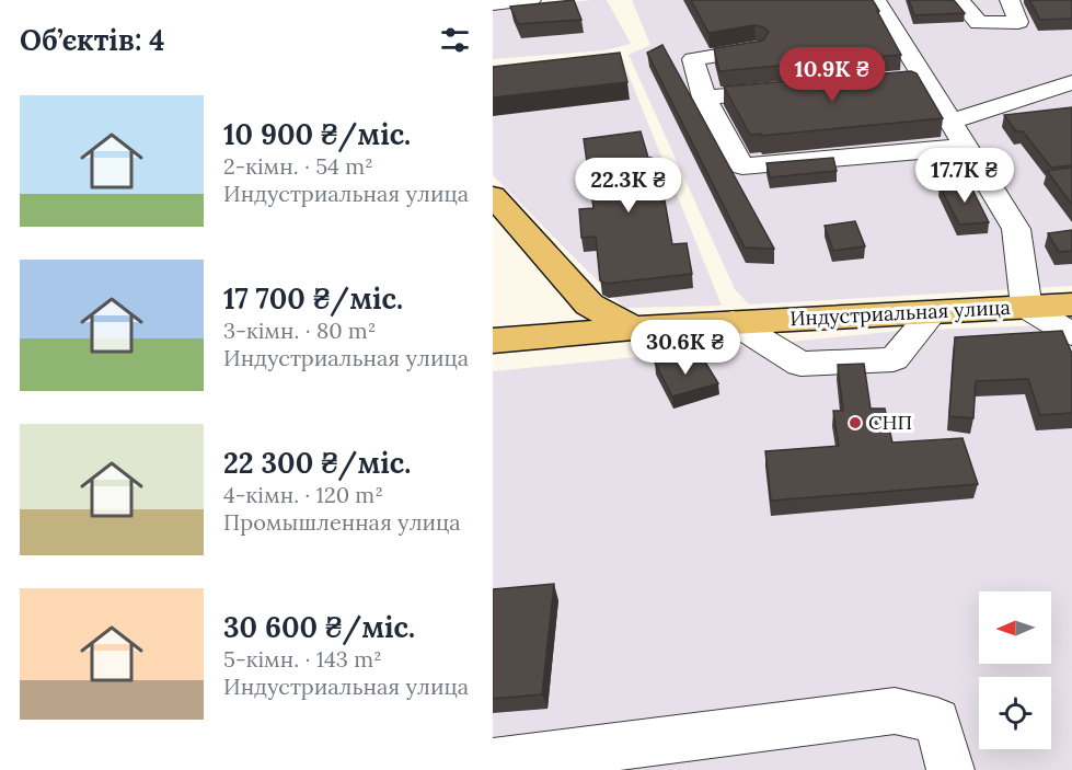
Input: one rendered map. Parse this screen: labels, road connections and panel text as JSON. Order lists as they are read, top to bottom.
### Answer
{
  "streets": {
    "main road": ["Индустриальная улица"]
  },
  "places": ["СНП"],
  "north": "left",
  "page": {
    "heading": "Об’єктів: 4",
    "price": [
      "10.9K ₴",
      "17.7K ₴",
      "22.3K ₴",
      "30.6K ₴"
    ],
    "list": [
      {
        "name": "10 900 ₴/міс.",
        "note": "2-кімн. · 54 m² · Индустриальная улица"
      },
      {
        "name": "17 700 ₴/міс.",
        "note": "3-кімн. · 80 m² · Индустриальная улица"
      },
      {
        "name": "22 300 ₴/міс.",
        "note": "4-кімн. · 120 m² · Промышленная улица"
      },
      {
        "name": "30 600 ₴/міс.",
        "note": "5-кімн. · 143 m² · Индустриальная улица"
      }
    ]
  }
}
